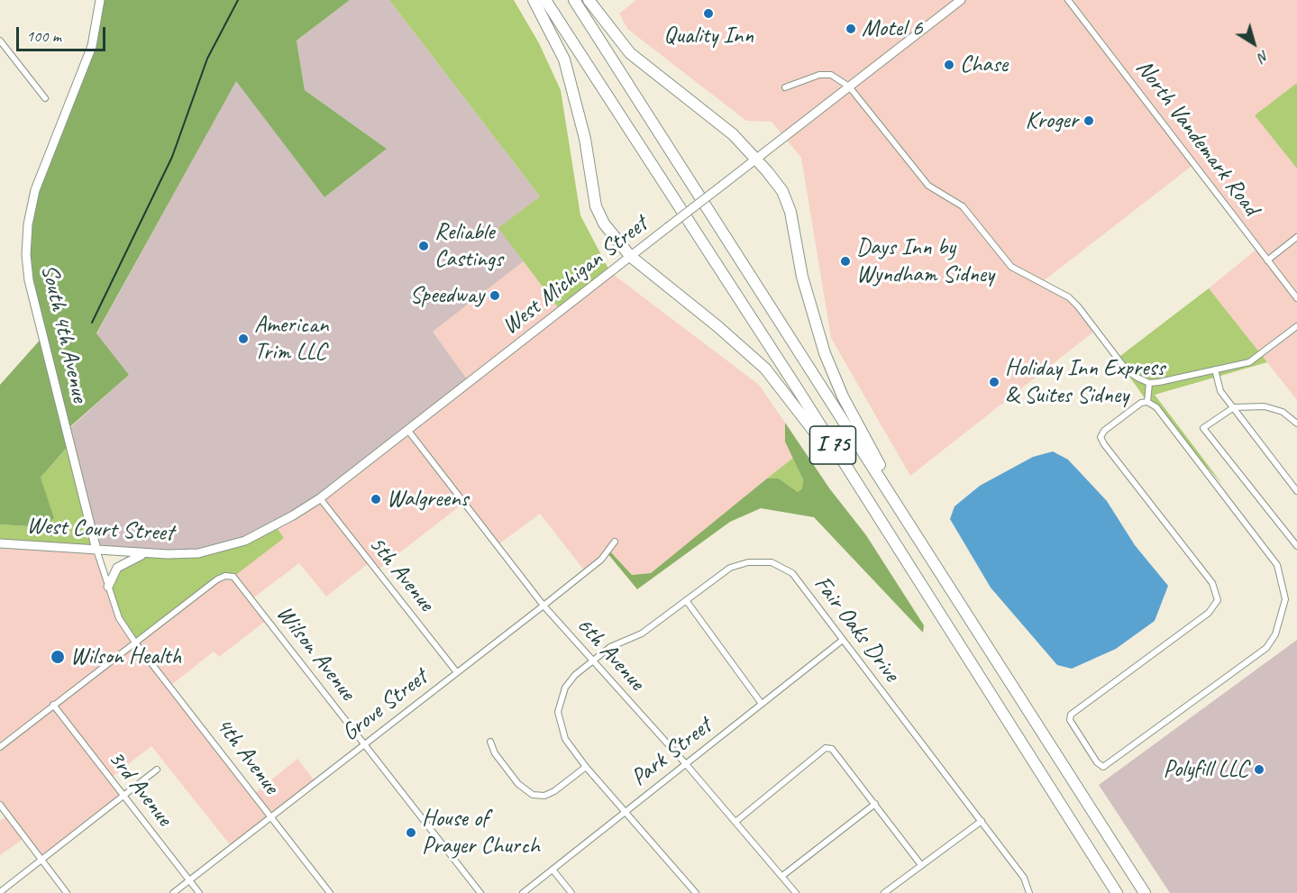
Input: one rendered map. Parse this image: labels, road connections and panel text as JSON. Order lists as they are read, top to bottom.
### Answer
{
  "streets": {
    "highway": ["I 75"],
    "main road": ["West Michigan Street", "South 4th Avenue", "West Court Street"],
    "street": [
      "North Vandemark Road",
      "5th Avenue",
      "Fair Oaks Drive",
      "Wilson Avenue",
      "6th Avenue",
      "Grove Street",
      "Park Street",
      "4th Avenue",
      "3rd Avenue"
    ]
  },
  "crossings": [
    ["West Michigan Street", "West Court Street"],
    ["West Michigan Street", "5th Avenue"],
    ["West Michigan Street", "6th Avenue"],
    ["South 4th Avenue", "West Court Street"],
    ["South 4th Avenue", "Wilson Avenue"],
    ["South 4th Avenue", "4th Avenue"],
    ["5th Avenue", "Grove Street"],
    ["Fair Oaks Drive", "6th Avenue"],
    ["Fair Oaks Drive", "Park Street"],
    ["Wilson Avenue", "Grove Street"],
    ["Wilson Avenue", "4th Avenue"],
    ["6th Avenue", "Grove Street"],
    ["6th Avenue", "Park Street"],
    ["Grove Street", "4th Avenue"],
    ["Grove Street", "3rd Avenue"]
  ],
  "places": [
    "Quality Inn",
    "Motel 6",
    "Chase",
    "Kroger",
    "Reliable Castings",
    "Days Inn by Wyndham Sidney",
    "Speedway",
    "American Trim LLC",
    "Holiday Inn Express & Suites Sidney",
    "Walgreens",
    "Wilson Health",
    "Polyfill LLC",
    "House of Prayer Church"
  ],
  "scale_bar": "100 m",
  "north": "bottom right"
}
